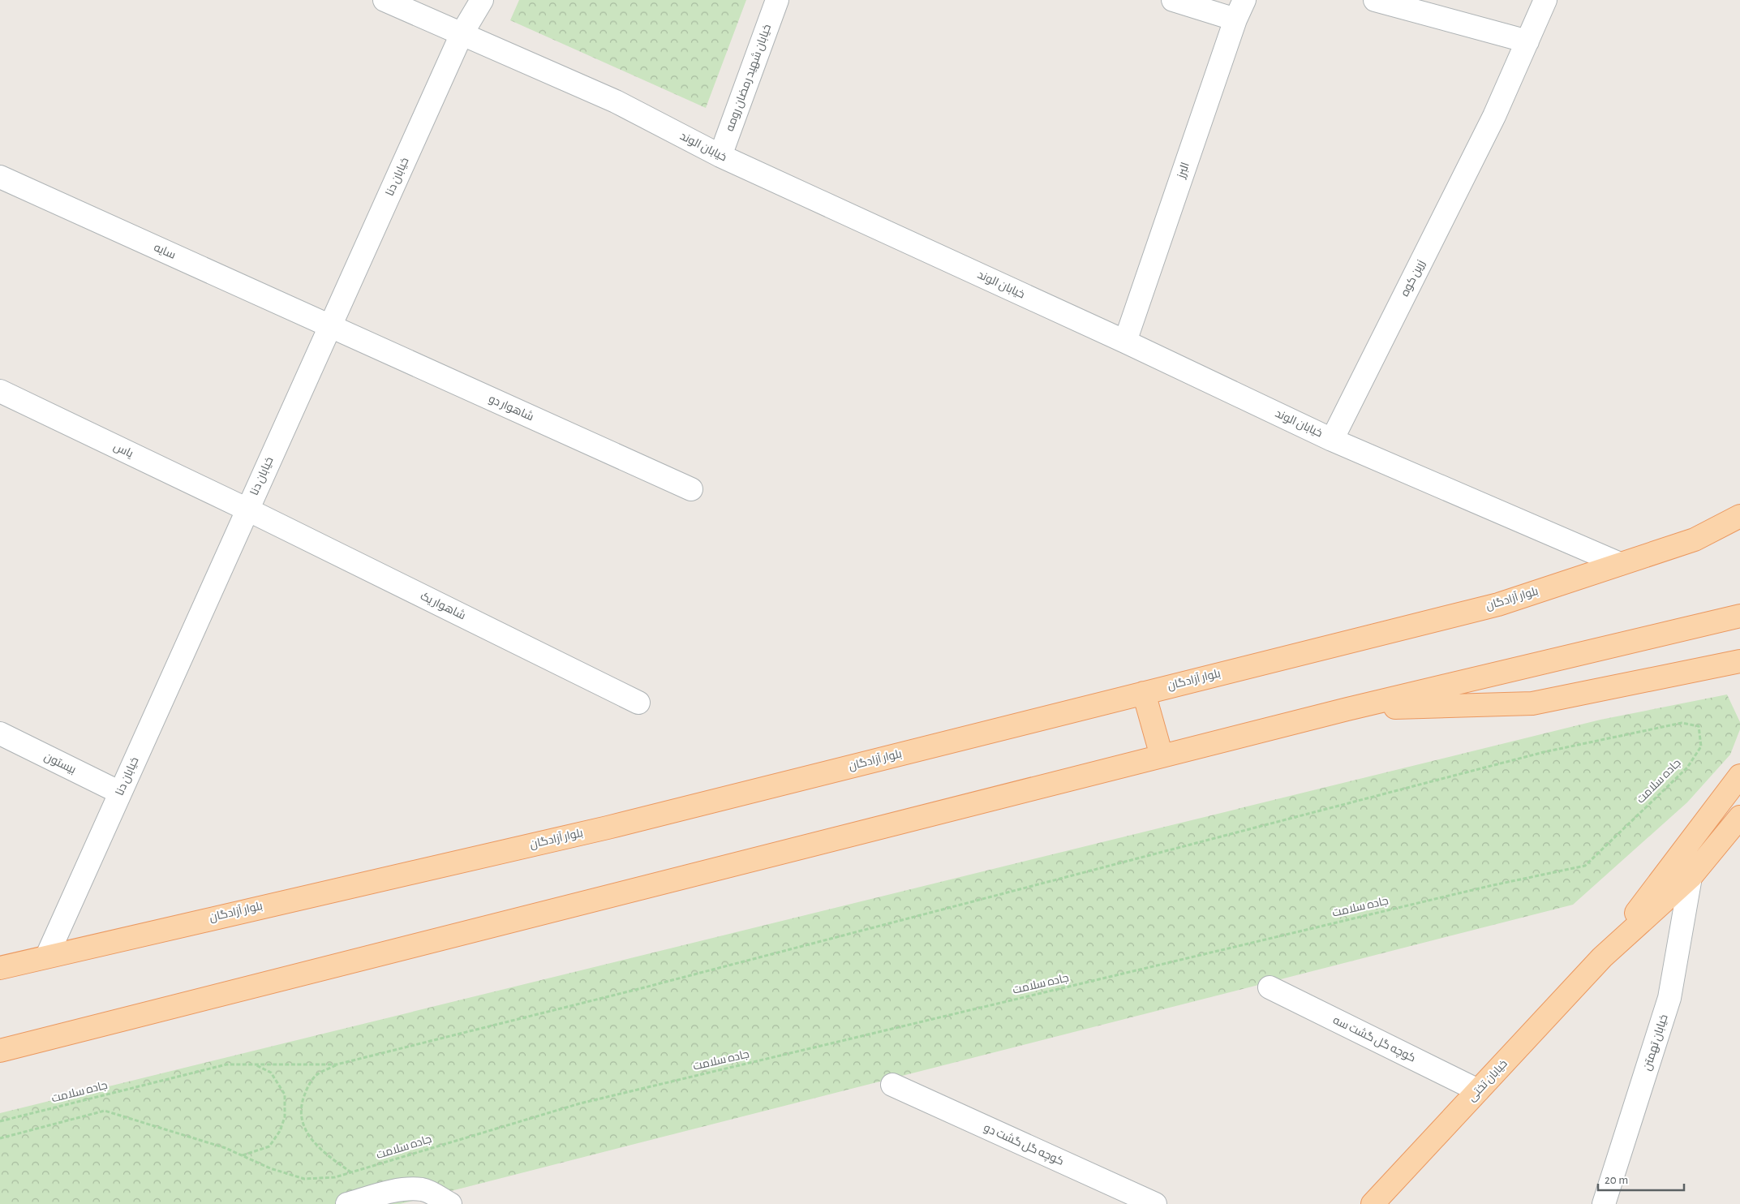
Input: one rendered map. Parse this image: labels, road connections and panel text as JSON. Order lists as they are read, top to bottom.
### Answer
{
  "streets": {
    "main road": ["بلوار آزادگان", "خیابان تختی"],
    "street": [
      "خیابان شهید رمضان رومه",
      "خیابان الوند",
      "البرز",
      "خیابان دنا",
      "سایه",
      "زرین کوه",
      "شاهوار دو",
      "یاس",
      "شاهوار یک",
      "بیستون",
      "کوچه گل گشت سه",
      "خیابان تهمتن",
      "کوچه گل گشت دو"
    ],
    "path": ["جاده سلامت"]
  },
  "crossings": [
    ["خیابان شهید رمضان رومه", "خیابان الوند"],
    ["خیابان الوند", "البرز"],
    ["خیابان الوند", "خیابان دنا"],
    ["خیابان الوند", "زرین کوه"],
    ["خیابان الوند", "بلوار آزادگان"],
    ["خیابان دنا", "سایه"],
    ["خیابان دنا", "شاهوار دو"],
    ["خیابان دنا", "یاس"],
    ["خیابان دنا", "بلوار آزادگان"],
    ["خیابان دنا", "شاهوار یک"],
    ["خیابان دنا", "بیستون"],
    ["سایه", "شاهوار دو"],
    ["یاس", "شاهوار یک"],
    ["کوچه گل گشت سه", "خیابان تختی"]
  ],
  "scale_bar": "20 m"
}
